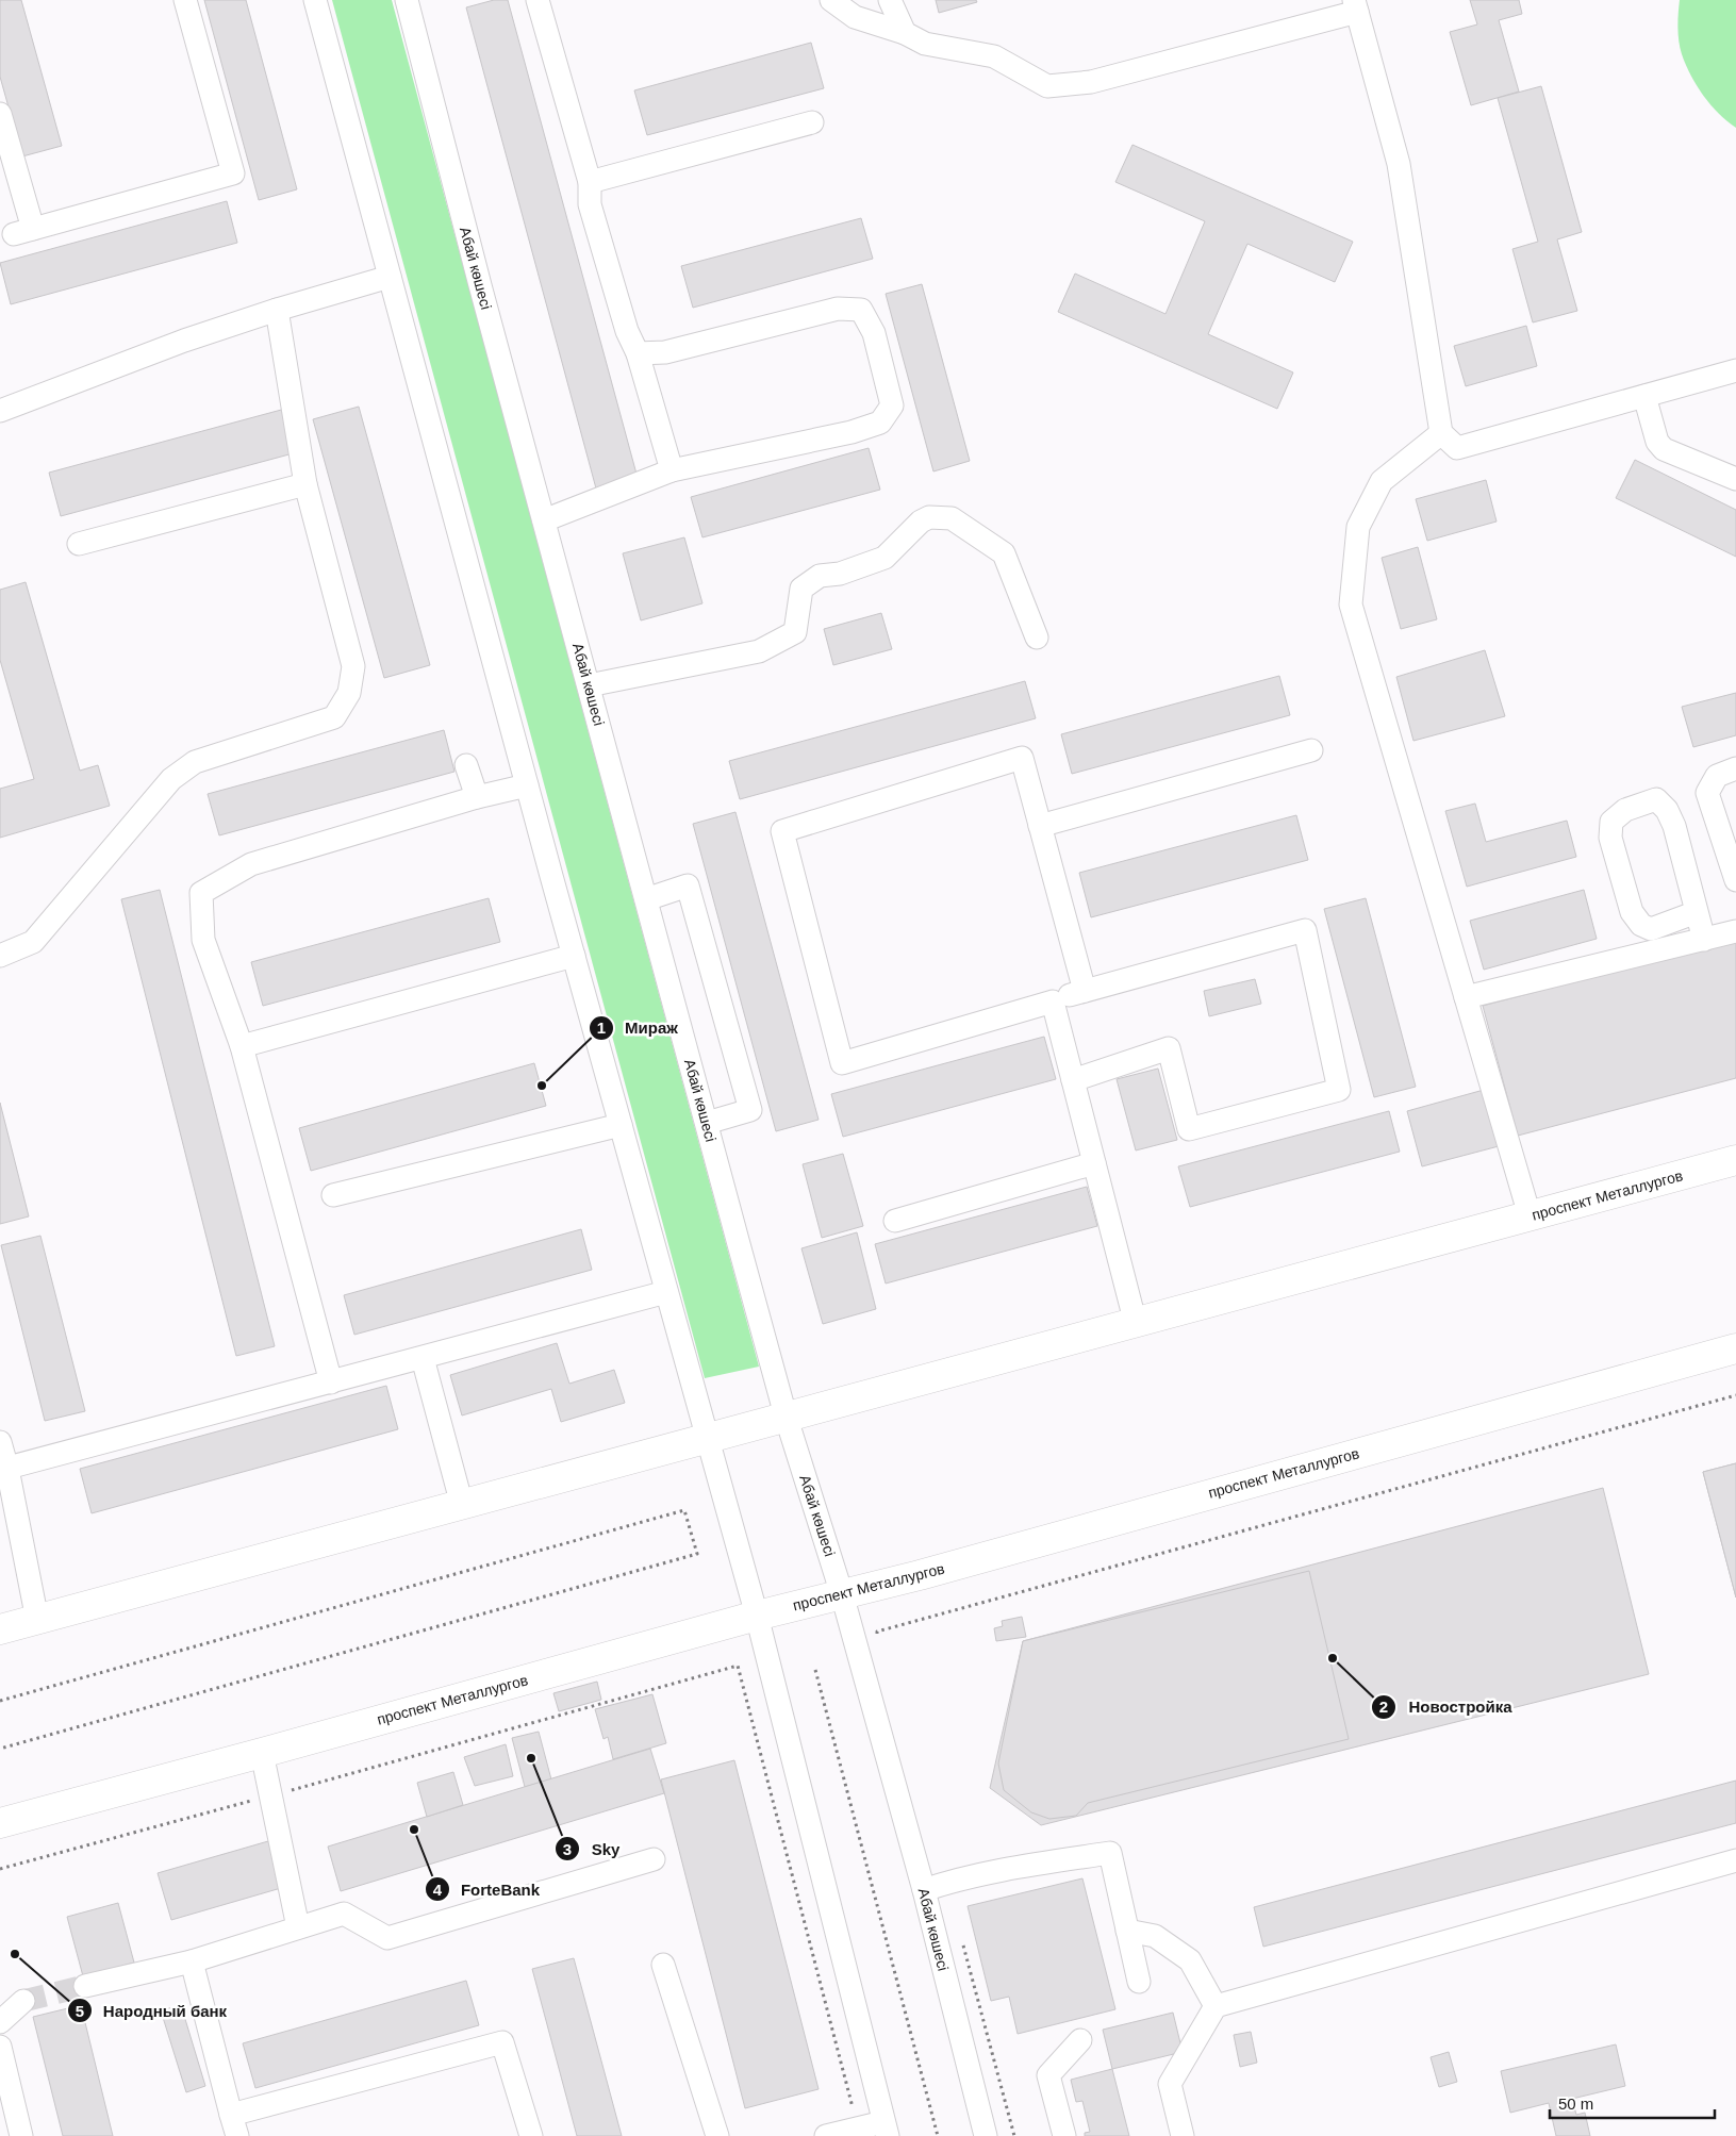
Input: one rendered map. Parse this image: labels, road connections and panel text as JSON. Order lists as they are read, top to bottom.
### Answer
{
  "streets": {
    "main road": ["проспект Металлургов"],
    "street": ["Абай көшесі"]
  },
  "crossings": [
    ["Абай көшесі", "проспект Металлургов"]
  ],
  "places": [
    "Мираж",
    "Новостройка",
    "Sky",
    "ForteBank",
    "Народный банк"
  ],
  "scale_bar": "50 m"
}
